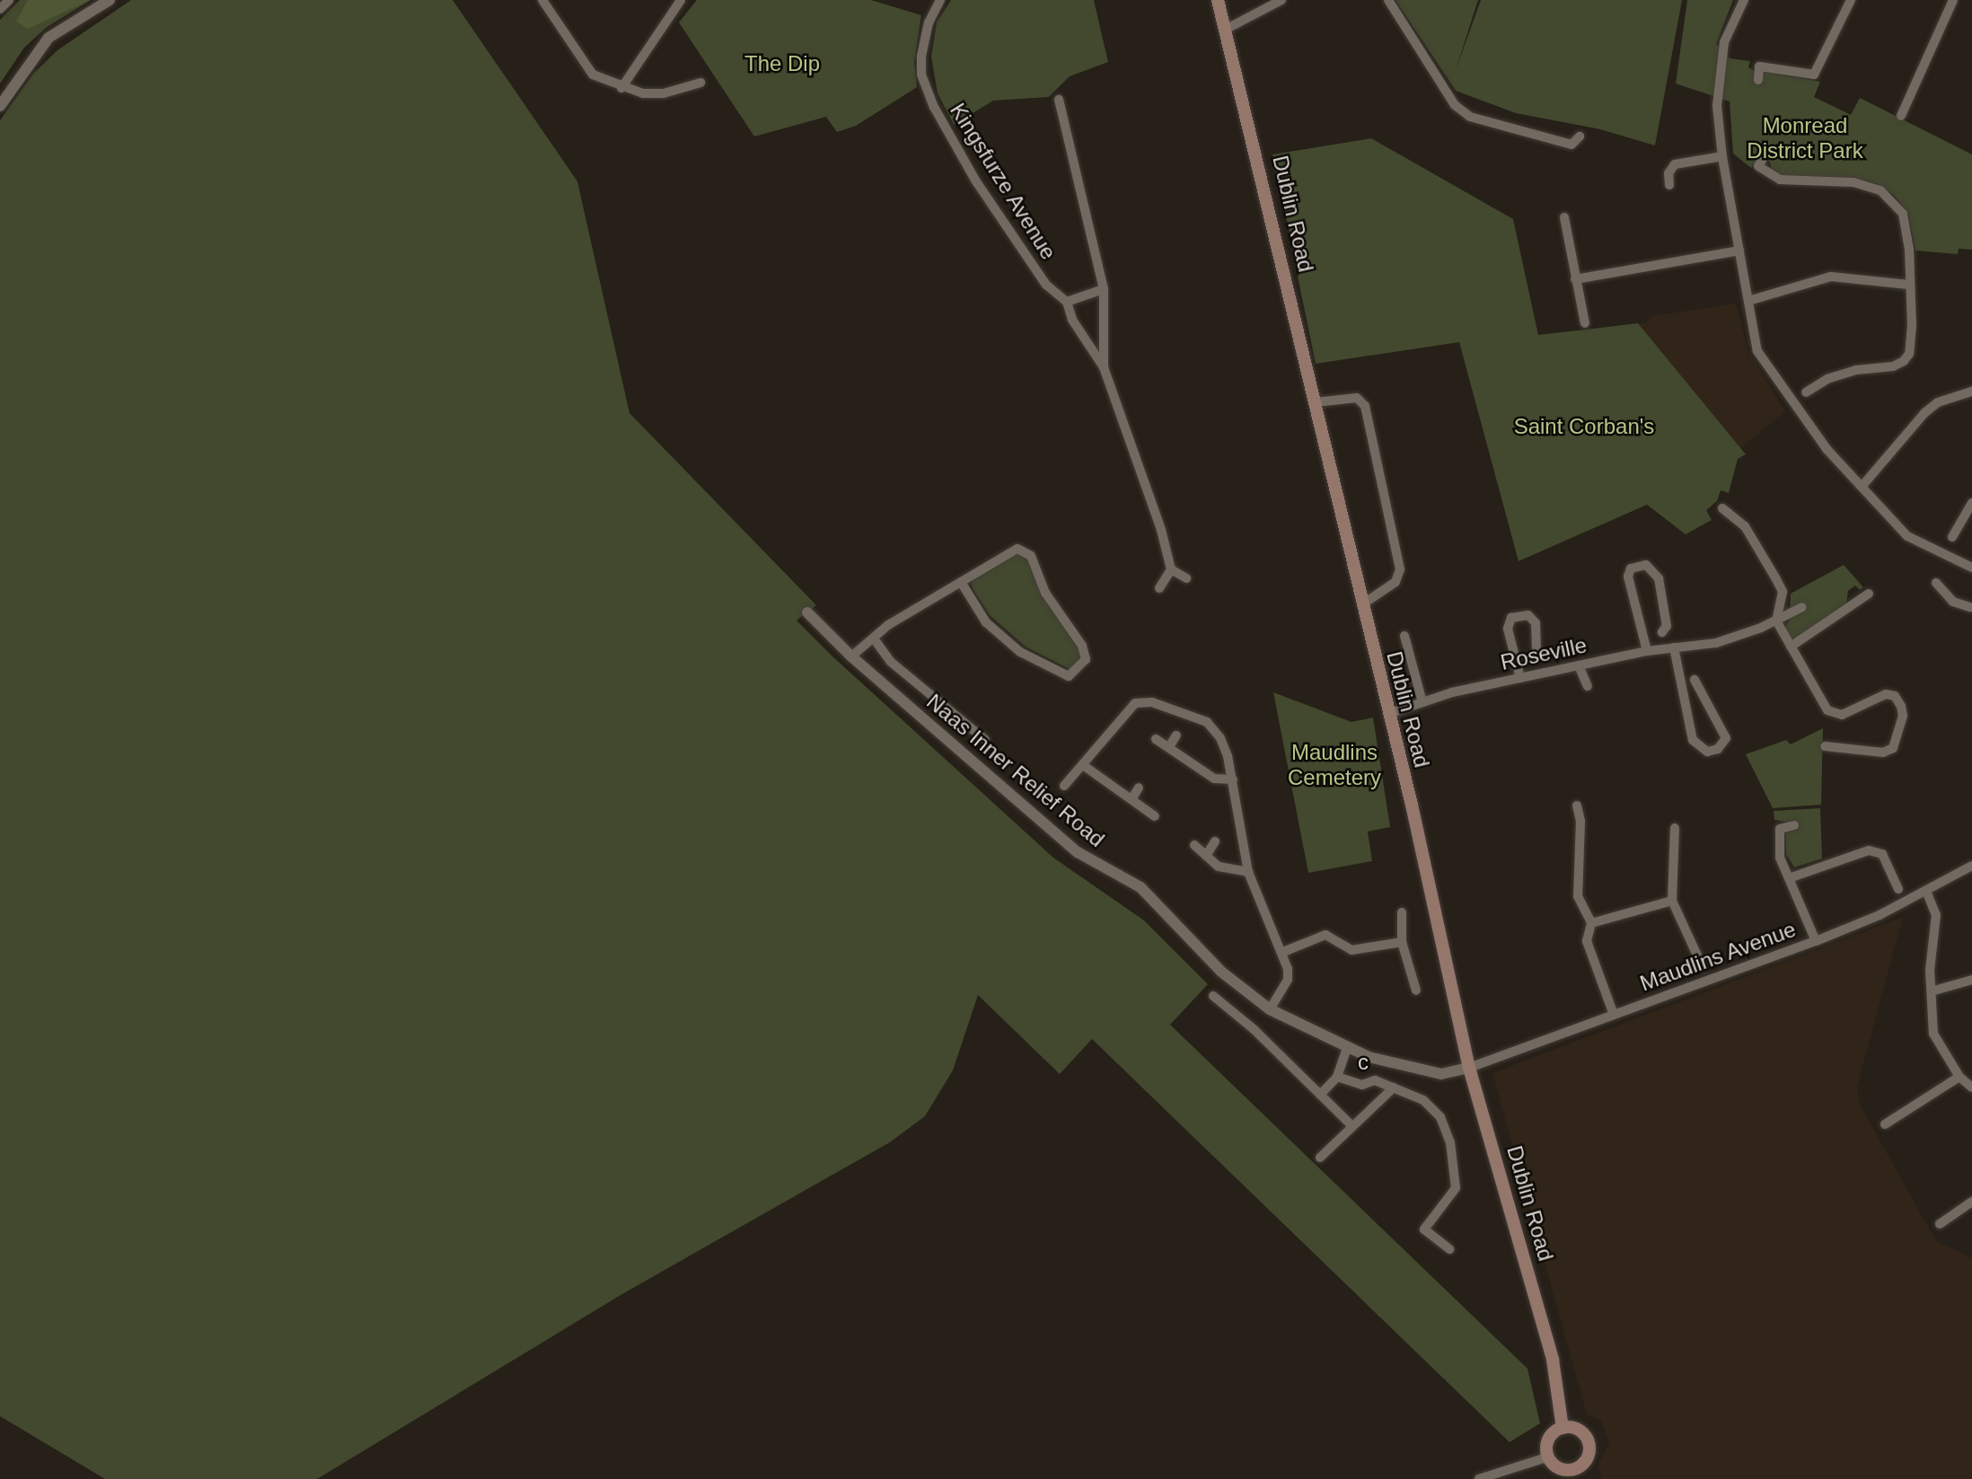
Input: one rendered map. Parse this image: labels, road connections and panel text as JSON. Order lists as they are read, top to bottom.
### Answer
{
  "streets": {
    "main road": ["Dublin Road"],
    "street": [
      "Kingsfurze Avenue",
      "Roseville",
      "Naas Inner Relief Road",
      "Maudlins Avenue",
      "c"
    ]
  },
  "crossings": [
    ["Dublin Road", "Roseville"],
    ["Dublin Road", "Naas Inner Relief Road"],
    ["Dublin Road", "Maudlins Avenue"],
    ["Naas Inner Relief Road", "Maudlins Avenue"]
  ],
  "parks": [
    "The Dip",
    "Monread District Park",
    "Saint Corban's",
    "Maudlins Cemetery"
  ]
}
